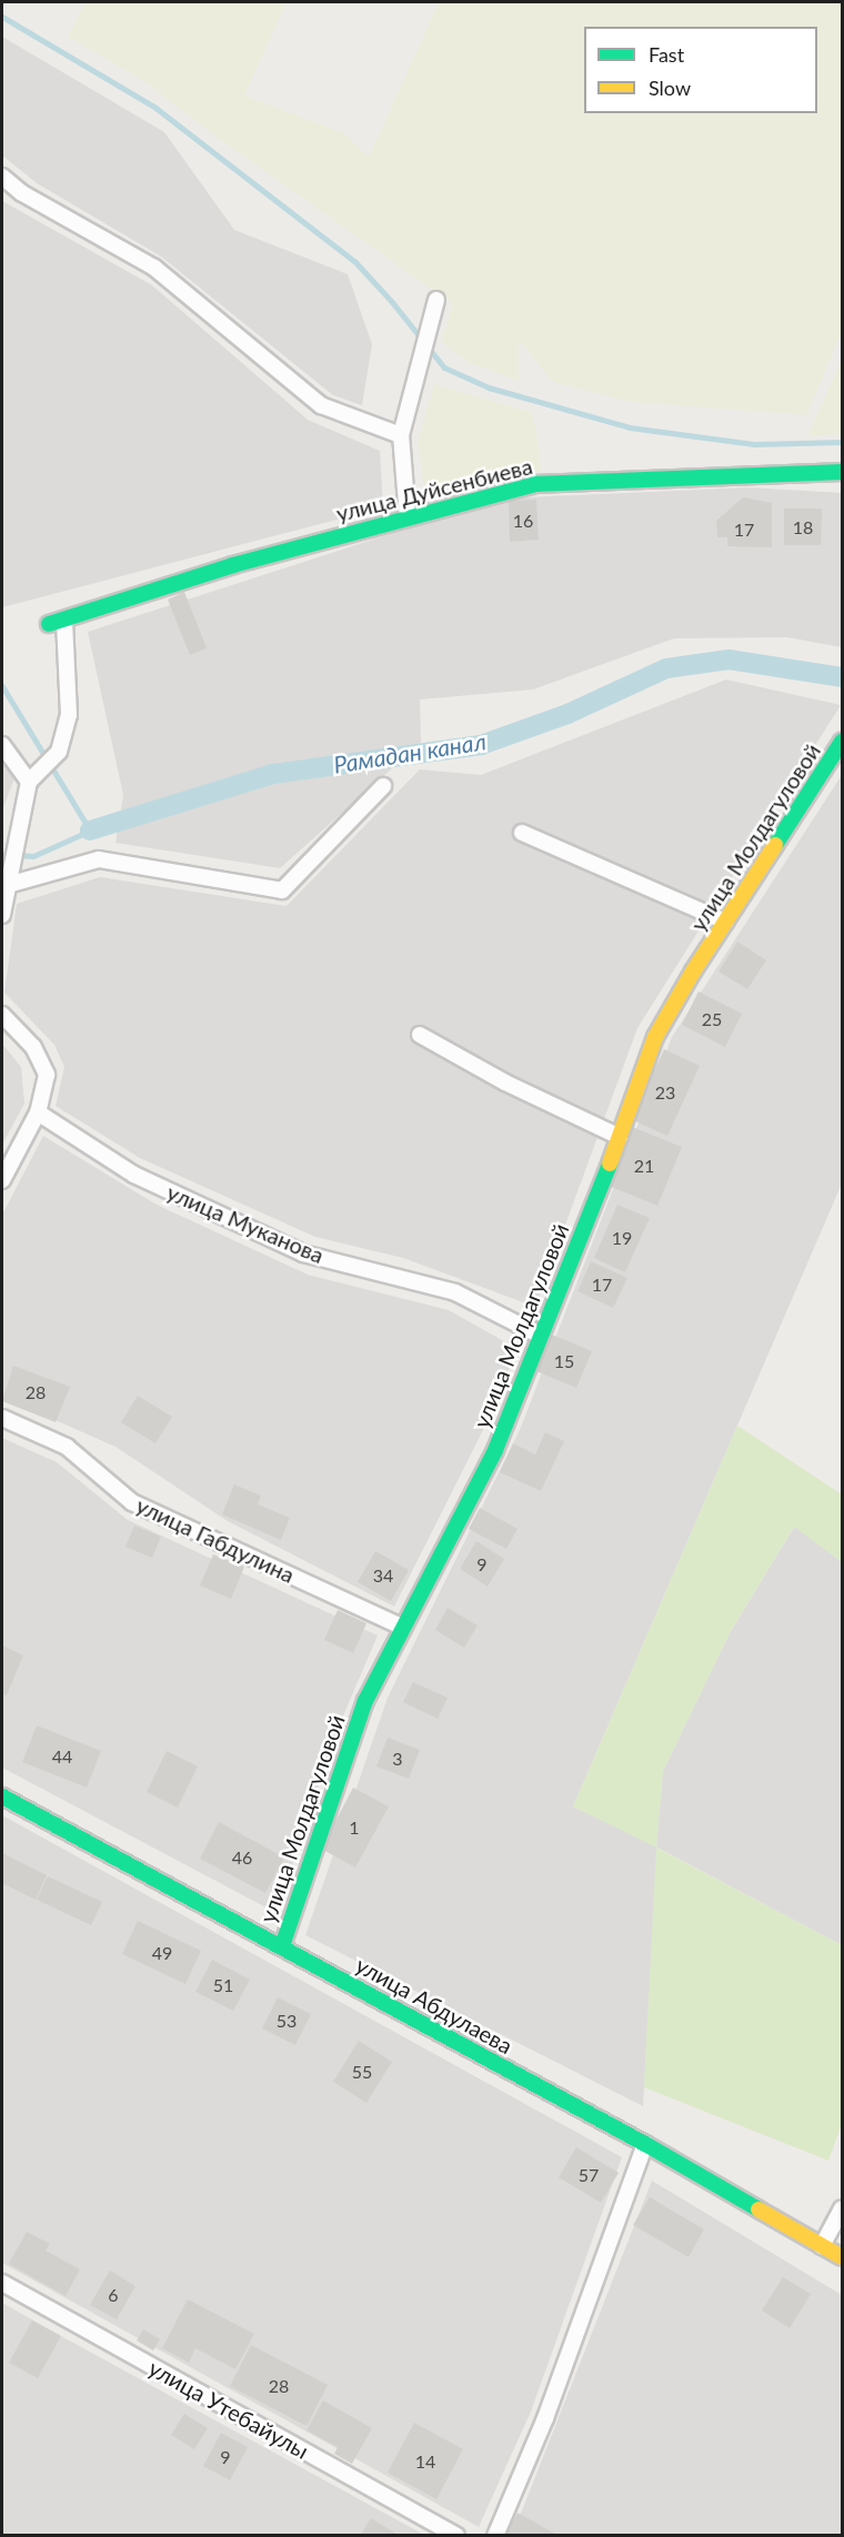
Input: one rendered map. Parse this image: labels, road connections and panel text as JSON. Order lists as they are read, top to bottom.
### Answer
{
  "streets": {
    "street": [
      "улица Дуйсенбиева",
      "улица Молдагуловой",
      "улица Муканова",
      "улица Габдулина",
      "улица Абдулаева",
      "улица Утебайулы"
    ]
  },
  "crossings": [
    ["улица Молдагуловой", "улица Муканова"],
    ["улица Молдагуловой", "улица Габдулина"],
    ["улица Молдагуловой", "улица Абдулаева"]
  ],
  "water": ["Рамадан канал"],
  "house_numbers": [
    "16",
    "18",
    "17",
    "25",
    "23",
    "21",
    "19",
    "17",
    "15",
    "28",
    "9",
    "34",
    "44",
    "3",
    "1",
    "46",
    "49",
    "51",
    "53",
    "55",
    "57",
    "6",
    "28",
    "9",
    "14"
  ],
  "legend": ["Fast", "Slow"]
}
